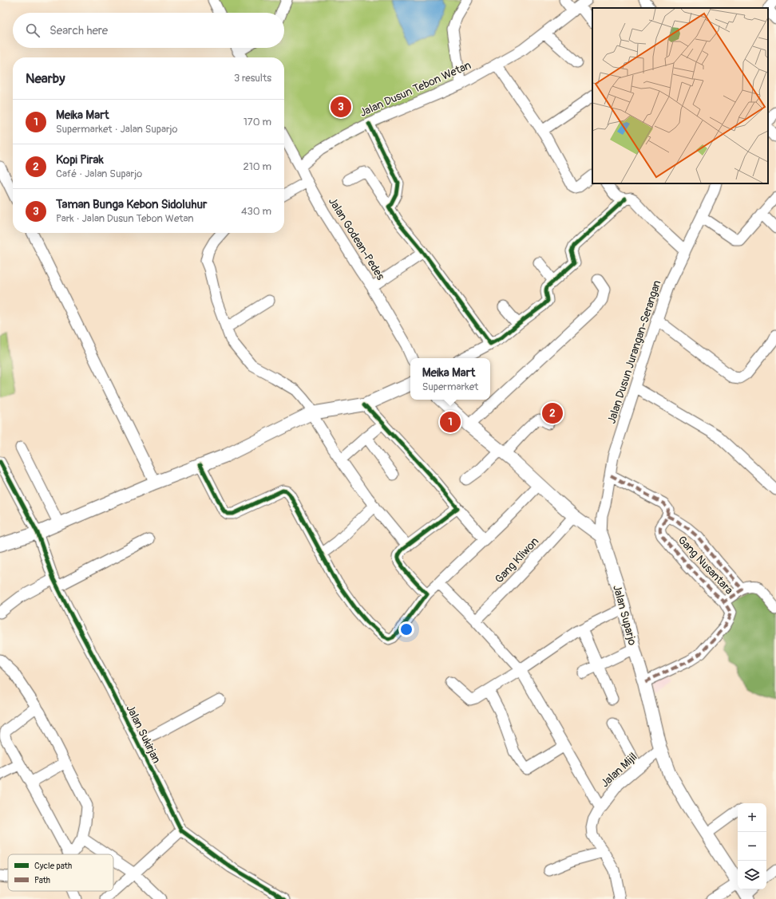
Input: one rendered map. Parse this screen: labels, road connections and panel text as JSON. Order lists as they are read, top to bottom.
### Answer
{
  "streets": {
    "main road": ["Jalan Suparjo"],
    "street": [
      "Jalan Dusun Tebon Wetan",
      "Jalan Godean-Pedes",
      "Jalan Dusun Jurangan-Serangan",
      "Gang Kliwon",
      "Gang Nusantara",
      "Jalan Sukirjan",
      "Jalan Mijil"
    ]
  },
  "crossings": [
    ["Jalan Dusun Tebon Wetan", "Jalan Godean-Pedes"],
    ["Jalan Dusun Jurangan-Serangan", "Jalan Suparjo"],
    ["Gang Nusantara", "Jalan Suparjo"],
    ["Jalan Suparjo", "Jalan Mijil"]
  ],
  "legend": ["Cycle path", "Path"],
  "page": {
    "search": "Search here",
    "heading": ["Nearby", "3 results"],
    "pins": ["3", "2", "1"],
    "list": [
      {
        "mark": "1",
        "name": "Meika Mart",
        "note": "Supermarket · Jalan Suparjo",
        "value": "170 m"
      },
      {
        "mark": "2",
        "name": "Kopi Pirak",
        "note": "Café · Jalan Suparjo",
        "value": "210 m"
      },
      {
        "mark": "3",
        "name": "Taman Bunga Kebon Sidoluhur",
        "note": "Park · Jalan Dusun Tebon Wetan",
        "value": "430 m"
      }
    ],
    "popup": ["Meika Mart", "Supermarket"],
    "map_buttons": ["+", "−"]
  }
}
